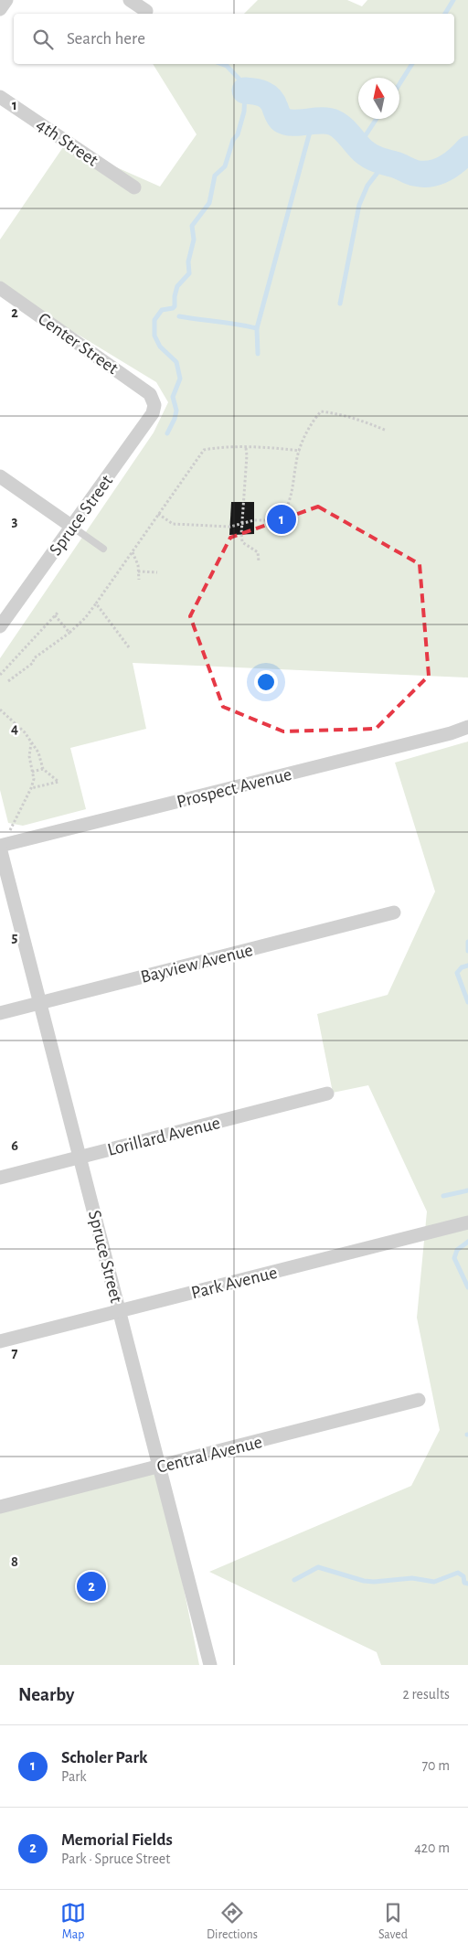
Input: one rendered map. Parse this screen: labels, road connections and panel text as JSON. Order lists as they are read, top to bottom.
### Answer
{
  "streets": {
    "street": [
      "4th Street",
      "Center Street",
      "Spruce Street",
      "Prospect Avenue",
      "Bayview Avenue",
      "Lorillard Avenue",
      "Park Avenue",
      "Central Avenue"
    ]
  },
  "crossings": [
    ["Center Street", "Spruce Street"],
    ["Spruce Street", "Prospect Avenue"],
    ["Spruce Street", "Bayview Avenue"],
    ["Spruce Street", "Lorillard Avenue"],
    ["Spruce Street", "Park Avenue"],
    ["Spruce Street", "Central Avenue"]
  ],
  "north": "top",
  "page": {
    "search": "Search here",
    "pins": ["1", "2"],
    "heading": ["Nearby", "2 results"],
    "list": [
      {
        "mark": "1",
        "name": "Scholer Park",
        "note": "Park",
        "value": "70 m"
      },
      {
        "mark": "2",
        "name": "Memorial Fields",
        "note": "Park · Spruce Street",
        "value": "420 m"
      }
    ],
    "nav": ["Map", "Directions", "Saved"]
  },
  "grid": {
    "rows": [
      "1",
      "2",
      "3",
      "4",
      "5",
      "6",
      "7",
      "8"
    ]
  }
}
